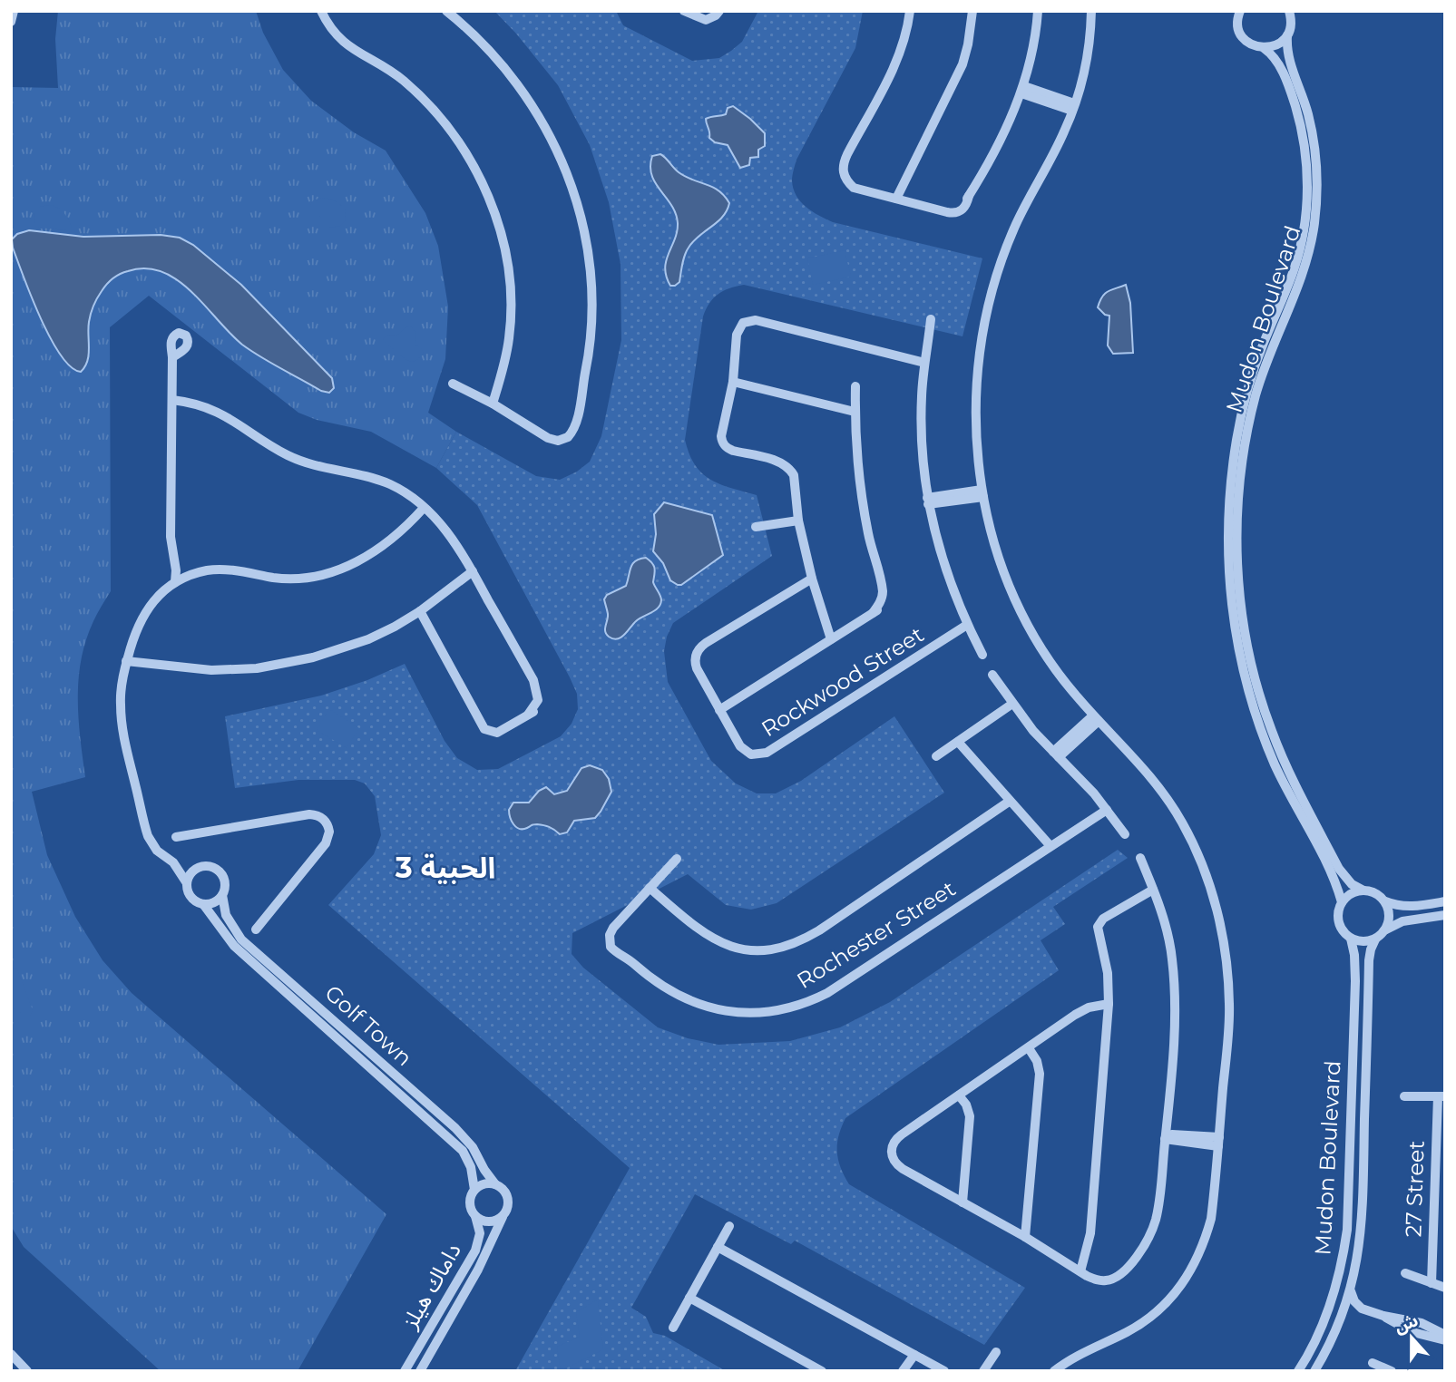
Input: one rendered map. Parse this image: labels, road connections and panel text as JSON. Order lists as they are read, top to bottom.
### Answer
{
  "streets": {
    "street": [
      "Mudon Boulevard",
      "Rockwood Street",
      "Rochester Street",
      "Golf Town",
      "27 Street",
      "داماك هيلز"
    ]
  },
  "crossings": [
    ["Golf Town", "داماك هيلز"]
  ],
  "districts": ["الحبية 3"],
  "north": "top"
}
